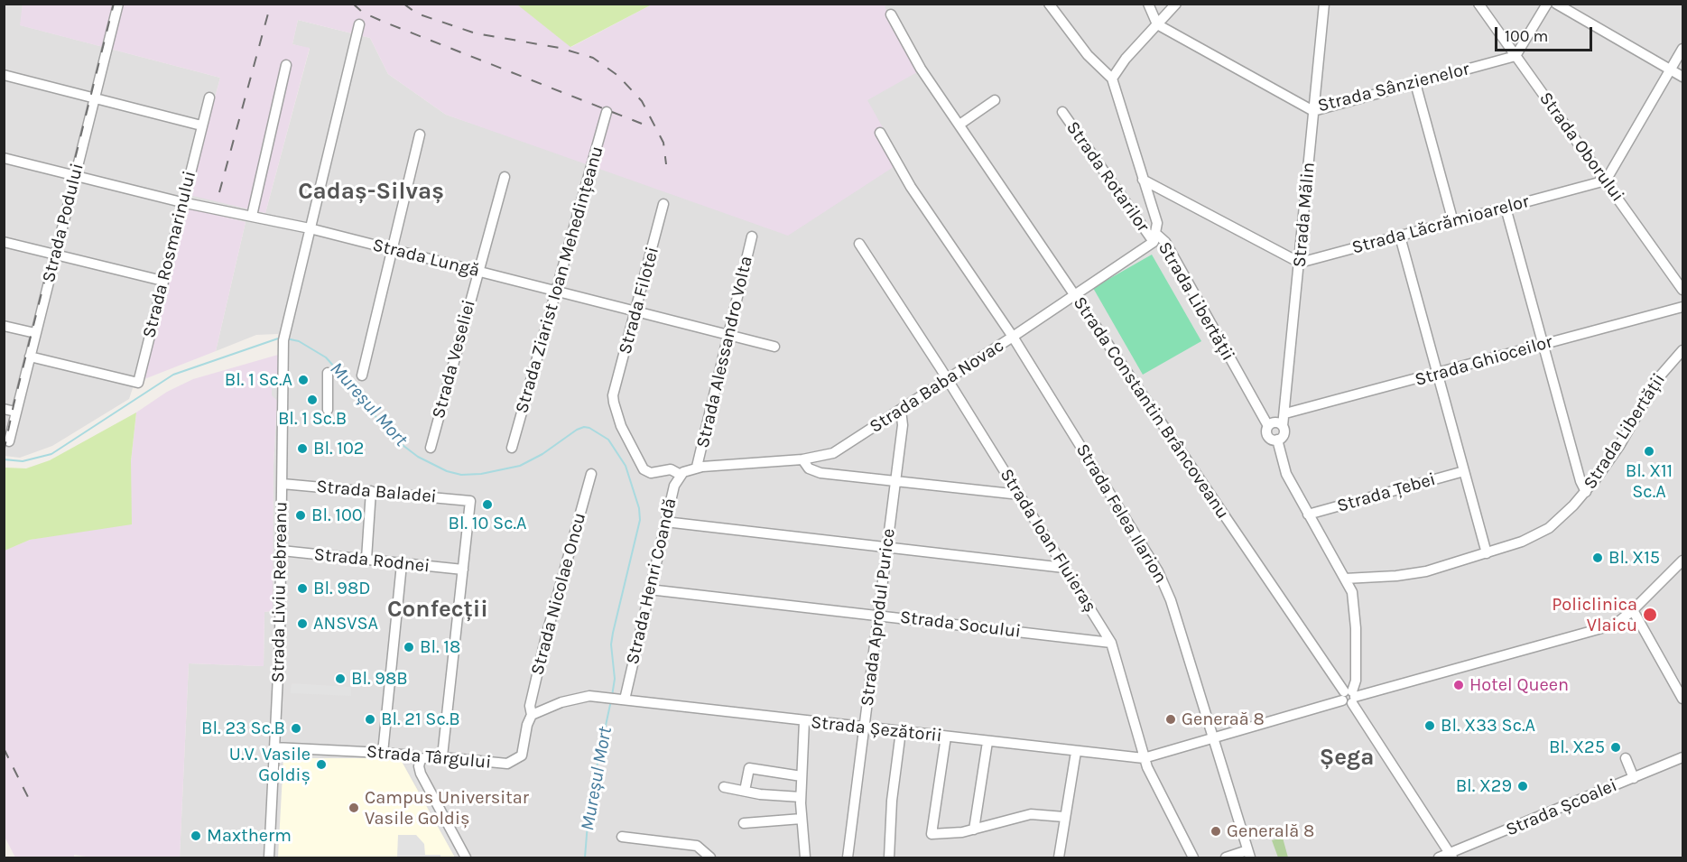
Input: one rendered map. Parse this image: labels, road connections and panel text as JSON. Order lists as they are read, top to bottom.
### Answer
{
  "streets": {
    "street": [
      "Strada Sânzienelor",
      "Strada Oborului",
      "Strada Rotarilor",
      "Strada Mălin",
      "Strada Podului",
      "Strada Lăcrămioarelor",
      "Strada Rosmarinului",
      "Strada Lungă",
      "Strada Ziarist Ioan Mehedințeanu",
      "Strada Filotei",
      "Strada Libertății",
      "Strada Alessandro Volta",
      "Strada Veseliei",
      "Strada Ghioceilor",
      "Strada Baba Novac",
      "Strada Constantin Brâncoveanu",
      "Strada Baladei",
      "Strada Țebei",
      "Strada Felea Ilarion",
      "Strada Ioan Fluieraș",
      "Strada Rodnei",
      "Strada Henri Coandă",
      "Strada Liviu Rebreanu",
      "Strada Nicolae Oncu",
      "Strada Aprodul Purice",
      "Strada Socului",
      "Strada Șezătorii",
      "Strada Târgului",
      "Strada Școalei"
    ]
  },
  "crossings": [
    ["Strada Sânzienelor", "Strada Oborului"],
    ["Strada Sânzienelor", "Strada Mălin"],
    ["Strada Oborului", "Strada Lăcrămioarelor"],
    ["Strada Rotarilor", "Strada Libertății"],
    ["Strada Rotarilor", "Strada Baba Novac"],
    ["Strada Mălin", "Strada Lăcrămioarelor"],
    ["Strada Mălin", "Strada Libertății"],
    ["Strada Mălin", "Strada Ghioceilor"],
    ["Strada Podului", "Strada Rosmarinului"],
    ["Strada Podului", "Strada Lungă"],
    ["Strada Rosmarinului", "Strada Lungă"],
    ["Strada Lungă", "Strada Ziarist Ioan Mehedințeanu"],
    ["Strada Lungă", "Strada Filotei"],
    ["Strada Lungă", "Strada Alessandro Volta"],
    ["Strada Lungă", "Strada Veseliei"],
    ["Strada Lungă", "Strada Liviu Rebreanu"],
    ["Strada Filotei", "Strada Baba Novac"],
    ["Strada Libertății", "Strada Baba Novac"],
    ["Strada Alessandro Volta", "Strada Baba Novac"],
    ["Strada Alessandro Volta", "Strada Henri Coandă"],
    ["Strada Baba Novac", "Strada Constantin Brâncoveanu"],
    ["Strada Baba Novac", "Strada Felea Ilarion"],
    ["Strada Baba Novac", "Strada Ioan Fluieraș"],
    ["Strada Baba Novac", "Strada Henri Coandă"],
    ["Strada Baba Novac", "Strada Aprodul Purice"],
    ["Strada Constantin Brâncoveanu", "Strada Școalei"],
    ["Strada Baladei", "Strada Rodnei"],
    ["Strada Baladei", "Strada Liviu Rebreanu"],
    ["Strada Ioan Fluieraș", "Strada Socului"],
    ["Strada Ioan Fluieraș", "Strada Șezătorii"],
    ["Strada Rodnei", "Strada Liviu Rebreanu"],
    ["Strada Henri Coandă", "Strada Socului"],
    ["Strada Henri Coandă", "Strada Șezătorii"],
    ["Strada Liviu Rebreanu", "Strada Târgului"],
    ["Strada Nicolae Oncu", "Strada Șezătorii"],
    ["Strada Nicolae Oncu", "Strada Târgului"],
    ["Strada Aprodul Purice", "Strada Socului"],
    ["Strada Aprodul Purice", "Strada Șezătorii"],
    ["Strada Șezătorii", "Strada Târgului"]
  ],
  "districts": ["Cadaș-Silvaș", "Confecții", "Șega"],
  "water": ["Mureșul Mort"],
  "places": [
    "Bl. 1 Sc.A",
    "Bl. 1 Sc.B",
    "Bl. 102",
    "Bl. X11 Sc.A",
    "Bl. 10 Sc.A",
    "Bl. 100",
    "Bl. X15",
    "Bl. 98D",
    "Policlinica Vlaicu",
    "ANSVSA",
    "Bl. 18",
    "Bl. 98B",
    "Hotel Queen",
    "Bl. 21 Sc.B",
    "Generaă 8",
    "Bl. X33 Sc.A",
    "Bl. 23 Sc.B",
    "Bl. X25",
    "U.V. Vasile Goldiș",
    "Bl. X29",
    "Campus Universitar Vasile Goldiș",
    "Generală 8",
    "Maxtherm"
  ],
  "scale_bar": "100 m"
}
